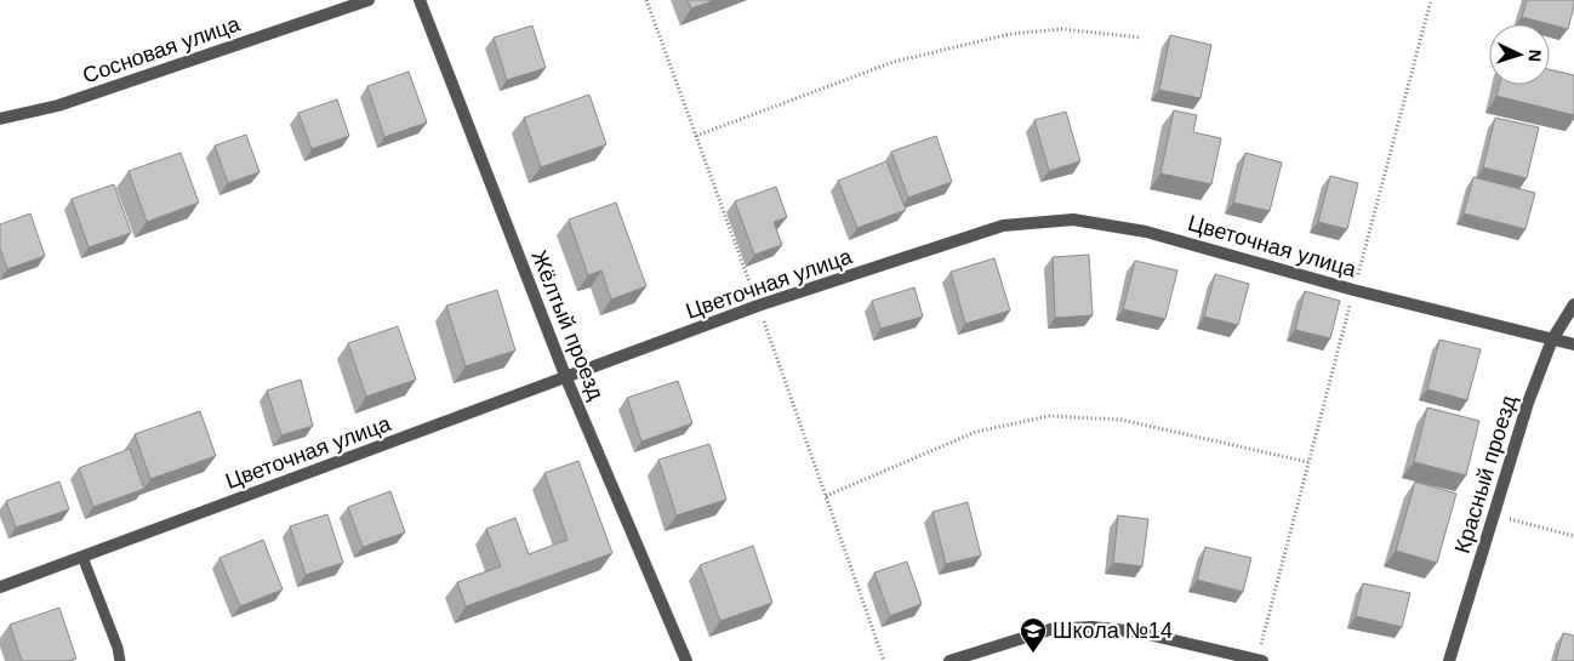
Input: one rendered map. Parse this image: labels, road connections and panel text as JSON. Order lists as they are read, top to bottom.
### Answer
{
  "streets": {
    "street": [
      "Сосновая улица",
      "Цветочная улица",
      "Жёлтый проезд",
      "Красный проезд"
    ]
  },
  "crossings": [
    ["Цветочная улица", "Жёлтый проезд"],
    ["Цветочная улица", "Красный проезд"]
  ],
  "places": {
    "school or university": ["Школа №14"]
  },
  "north": "right"
}
